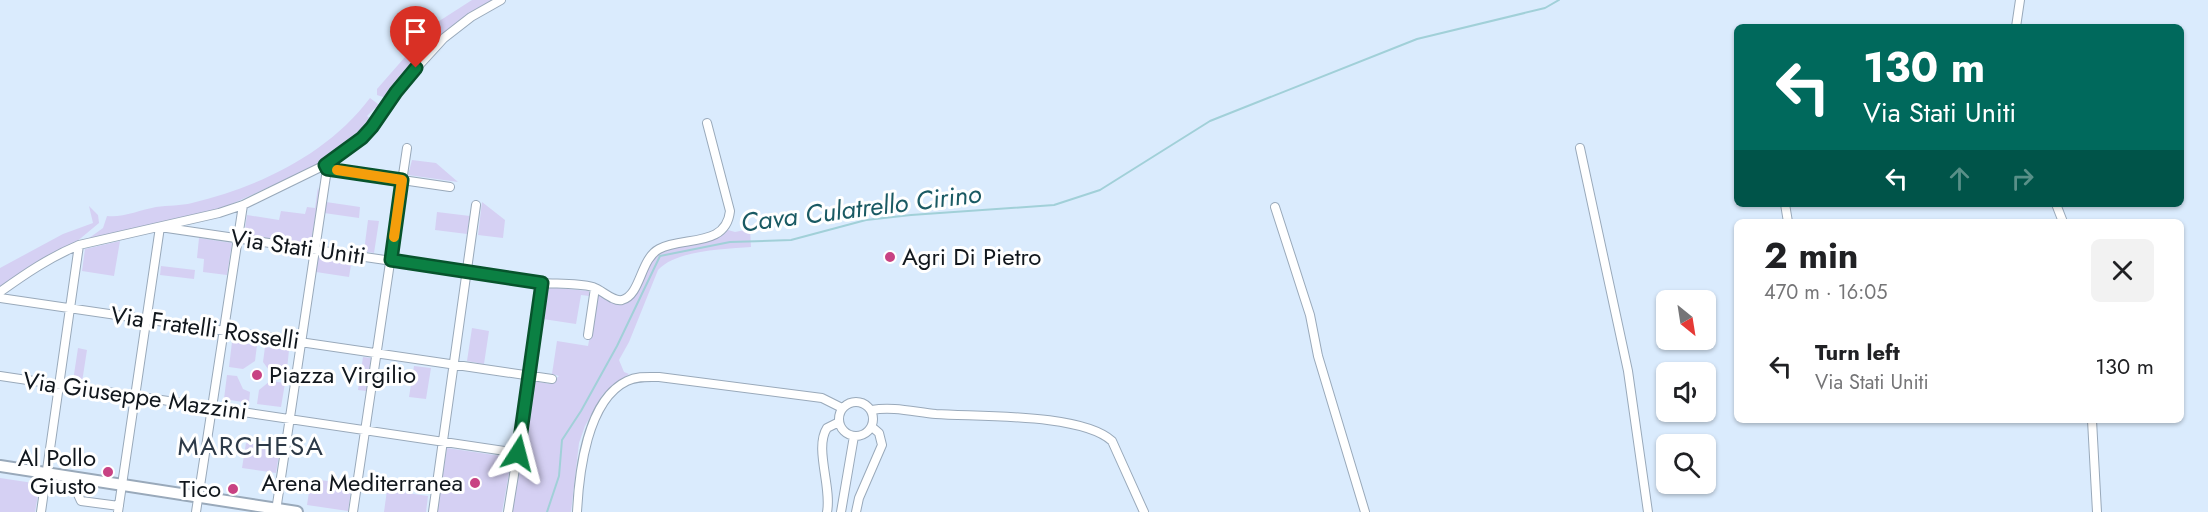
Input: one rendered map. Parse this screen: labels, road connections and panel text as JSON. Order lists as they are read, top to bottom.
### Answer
{
  "streets": {
    "street": ["Via Stati Uniti", "Via Fratelli Rosselli", "Via Giuseppe Mazzini"]
  },
  "districts": ["MARCHESA"],
  "water": ["Cava Culatrello Cirino"],
  "places": [
    "Agri Di Pietro",
    "Piazza Virgilio",
    "Al Pollo Giusto",
    "Arena Mediterranea",
    "Tico"
  ],
  "north": "bottom right",
  "page": {
    "turn": ["130 m", "Via Stati Uniti"],
    "heading": ["2 min", "470 m · 16:05"],
    "list": [
      {
        "name": "Turn left",
        "note": "Via Stati Uniti",
        "value": "130 m"
      }
    ]
  }
}
